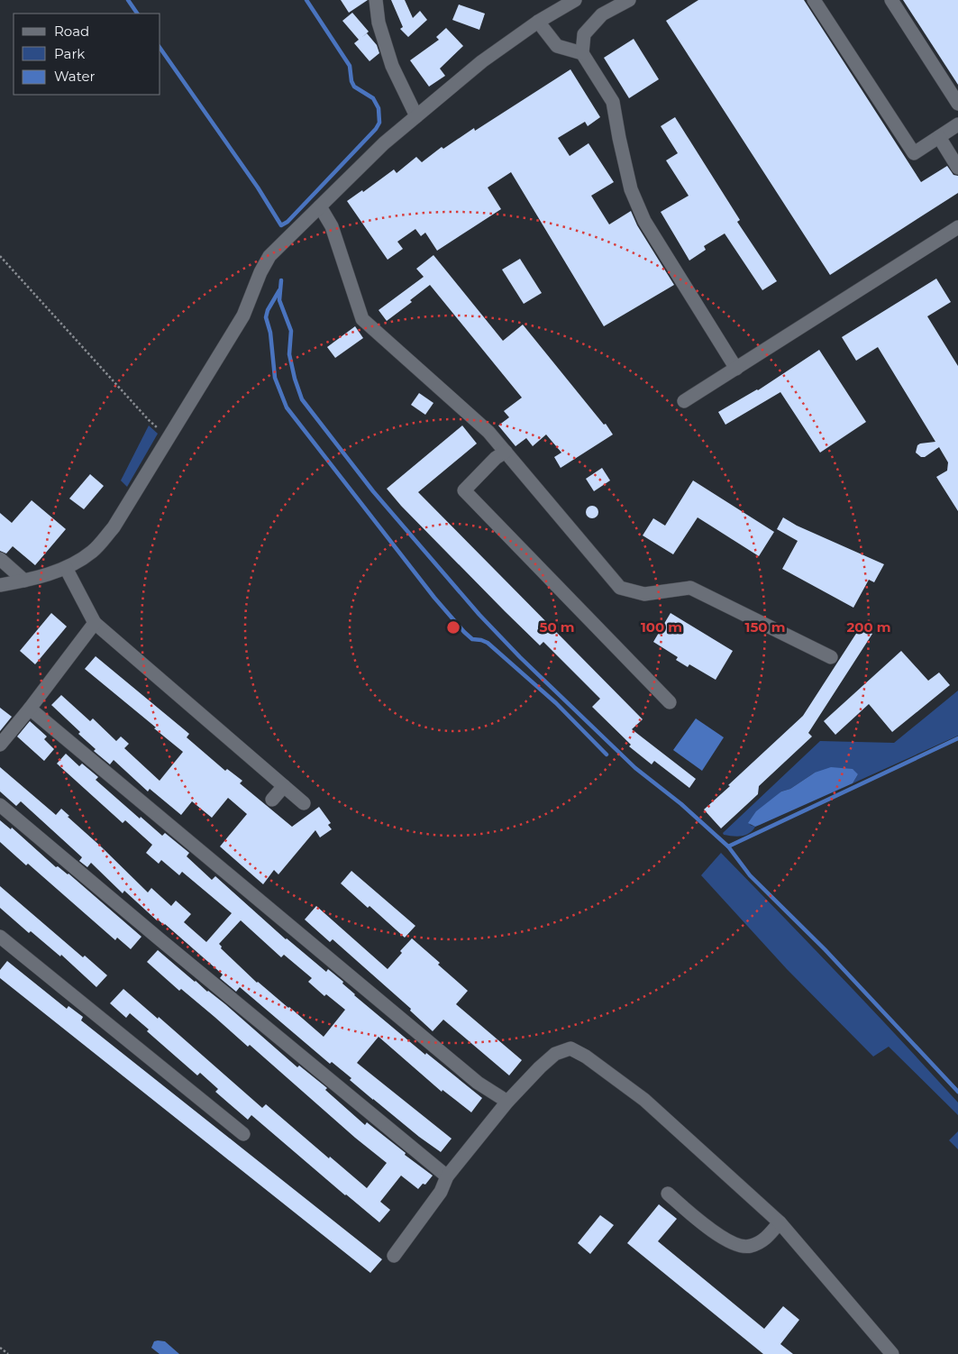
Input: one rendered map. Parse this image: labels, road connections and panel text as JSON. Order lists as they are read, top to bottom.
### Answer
{
  "legend": ["Road", "Park", "Water"],
  "rings": [
    "50 m",
    "100 m",
    "150 m",
    "200 m"
  ]
}
